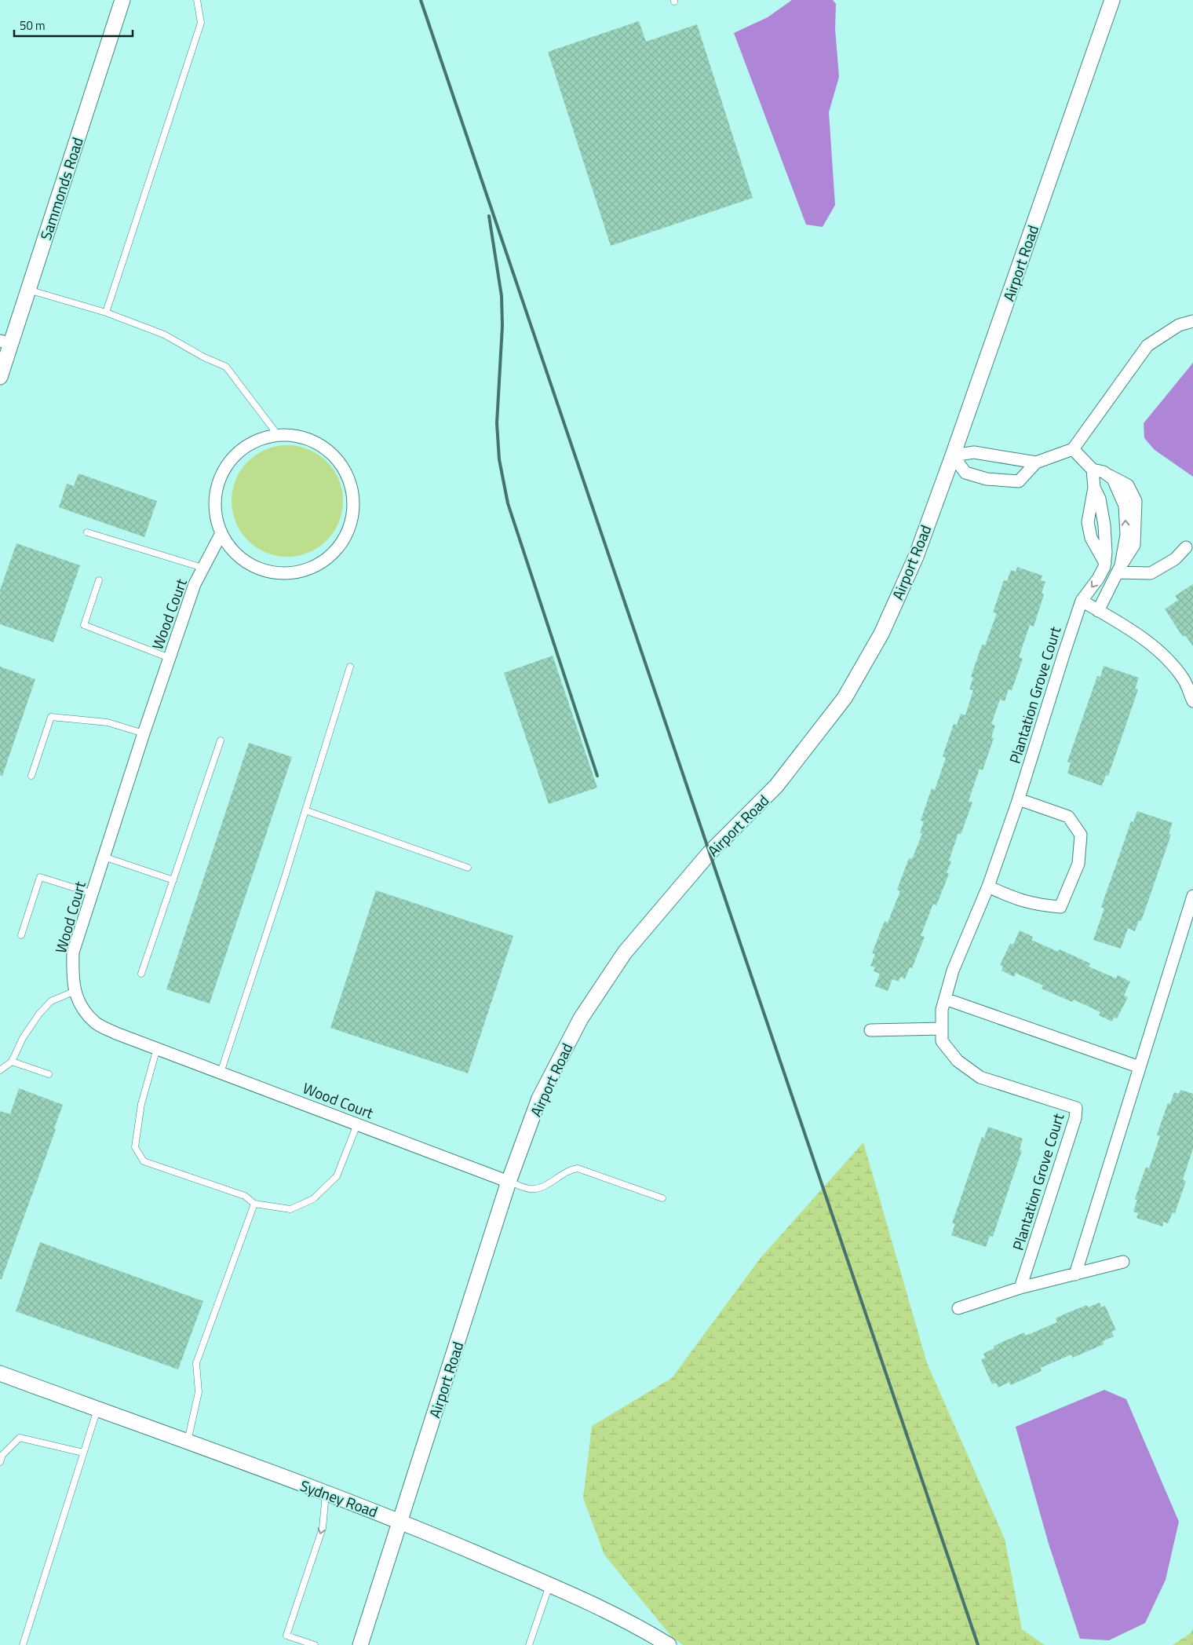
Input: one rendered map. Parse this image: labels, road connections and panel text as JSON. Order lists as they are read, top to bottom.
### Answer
{
  "streets": {
    "street": [
      "Sammonds Road",
      "Airport Road",
      "Wood Court",
      "Plantation Grove Court",
      "Sydney Road"
    ]
  },
  "crossings": [
    ["Airport Road", "Wood Court"],
    ["Airport Road", "Sydney Road"]
  ],
  "scale_bar": "50 m"
}
